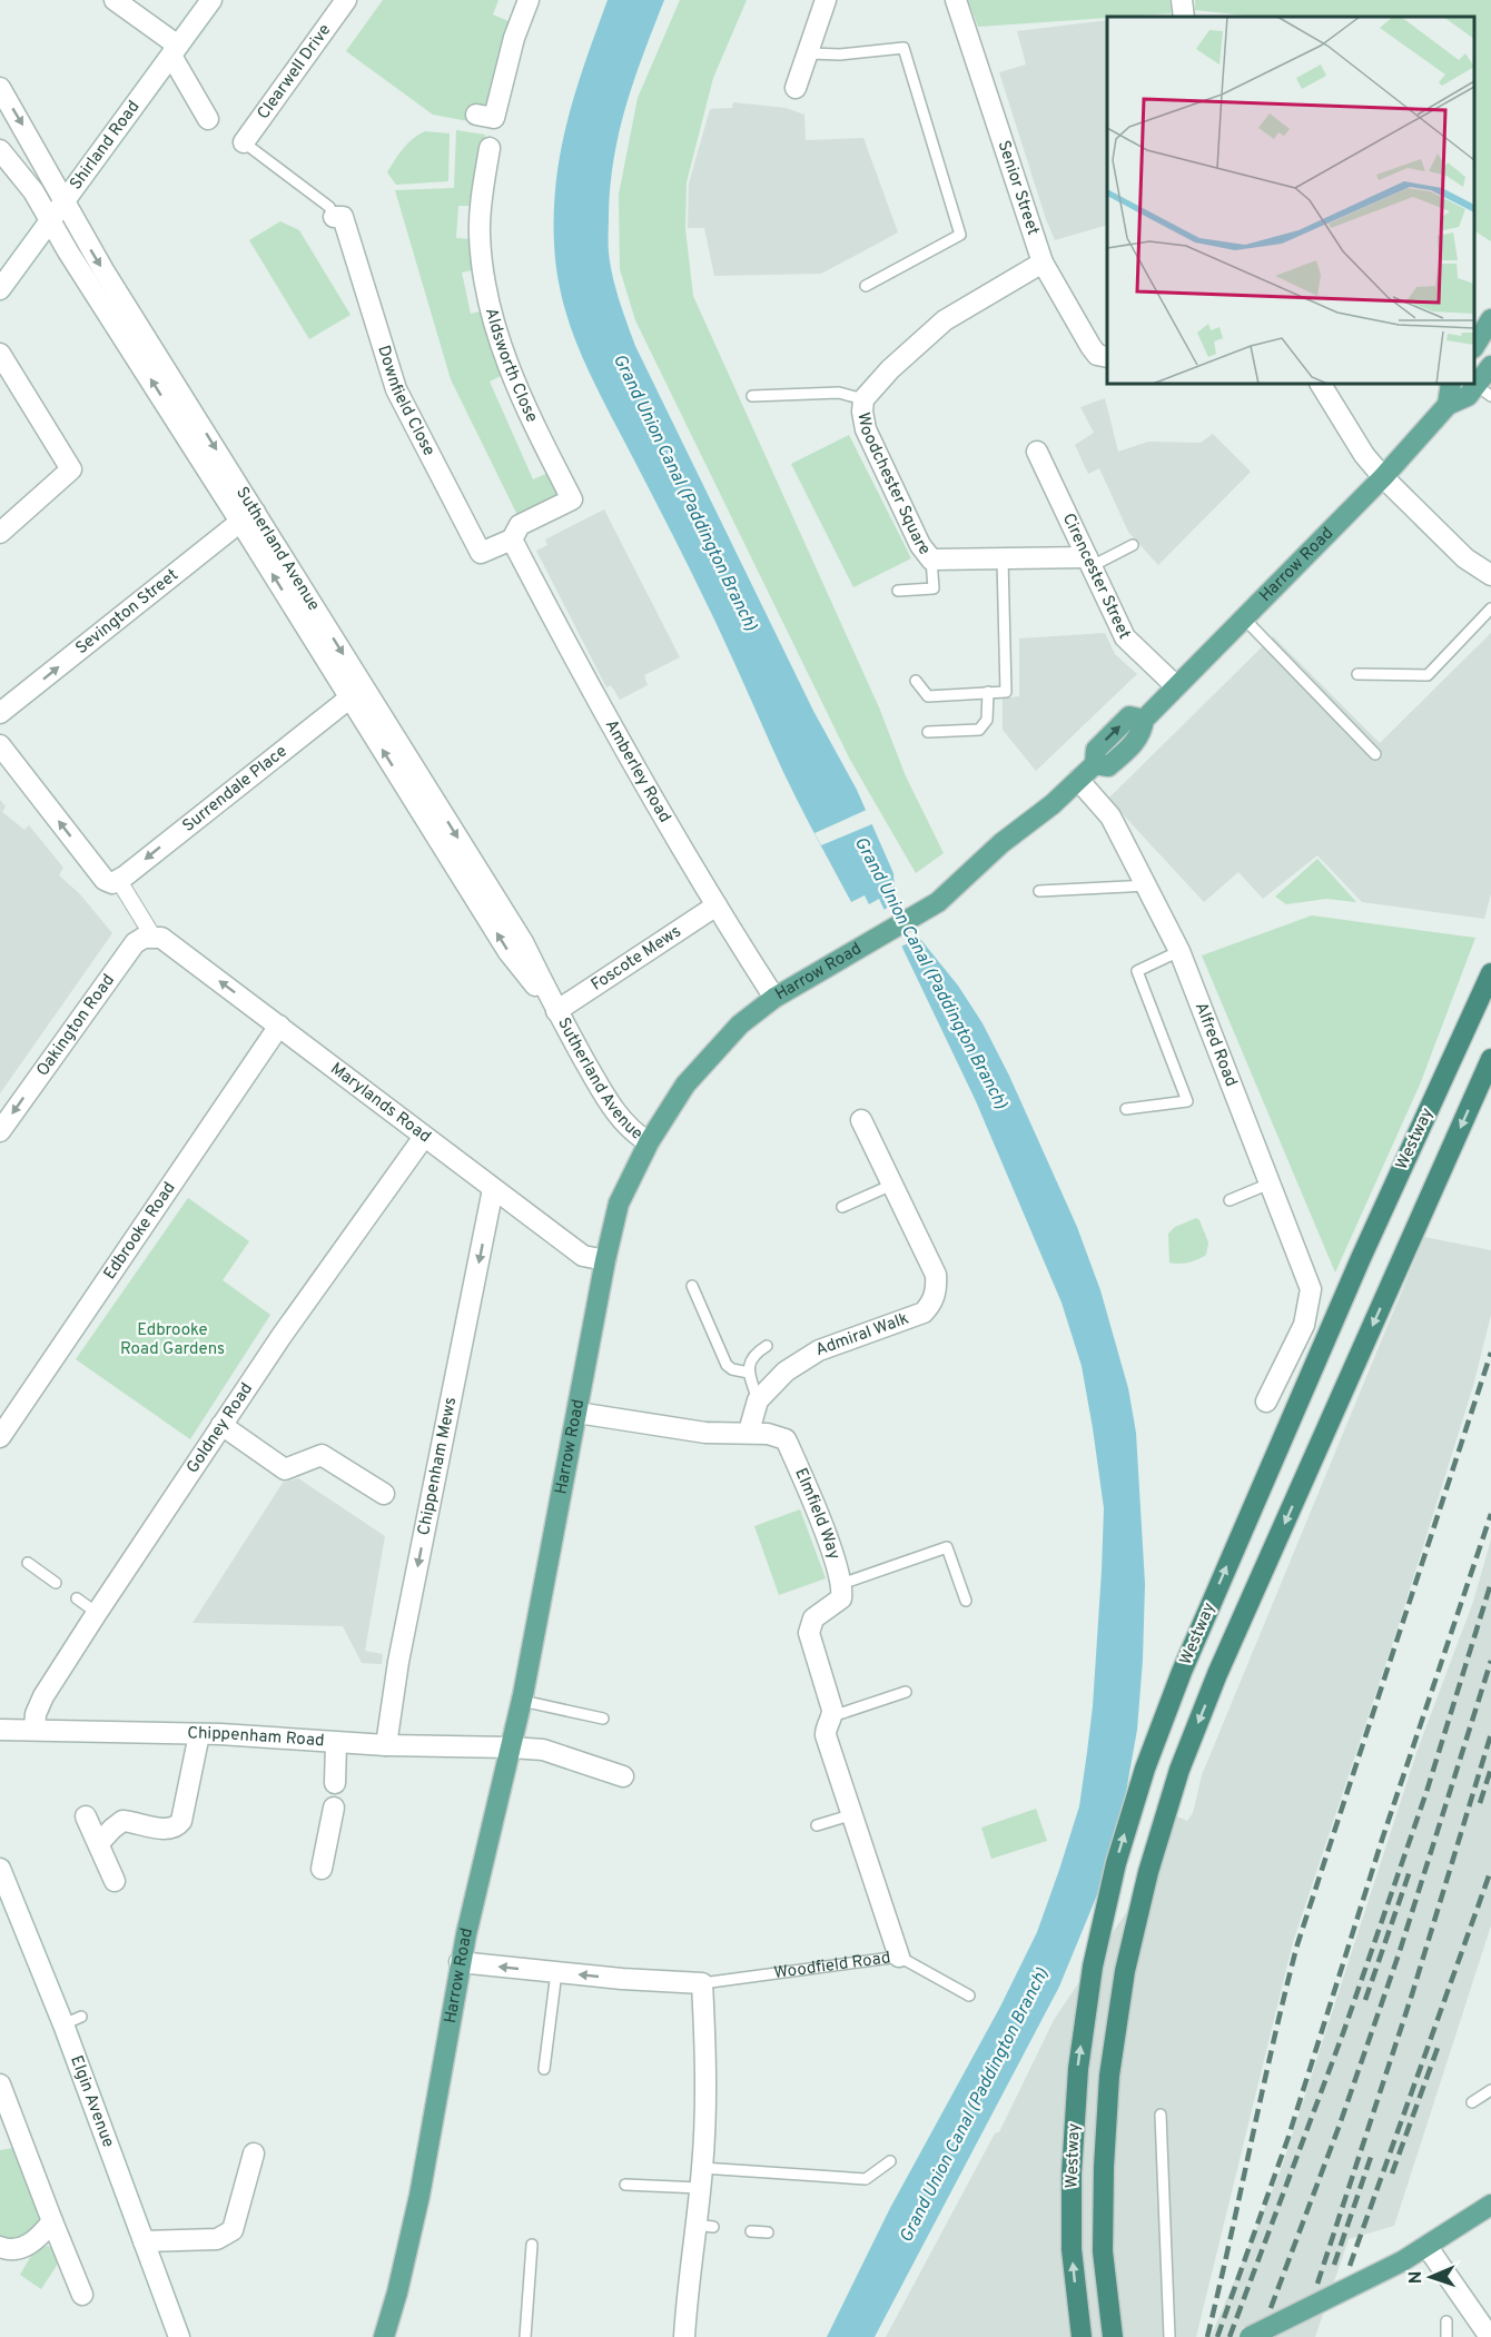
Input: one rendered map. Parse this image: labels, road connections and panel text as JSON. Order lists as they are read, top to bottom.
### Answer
{
  "streets": {
    "highway": ["Westway"],
    "main road": ["Harrow Road"],
    "street": [
      "Clearwell Drive",
      "Shirland Road",
      "Senior Street",
      "Aldsworth Close",
      "Downfield Close",
      "Woodchester Square",
      "Sutherland Avenue",
      "Cirencester Street",
      "Sevington Street",
      "Amberley Road",
      "Surrendale Place",
      "Foscote Mews",
      "Oakington Road",
      "Alfred Road",
      "Marylands Road",
      "Edbrooke Road",
      "Admiral Walk",
      "Goldney Road",
      "Chippenham Mews",
      "Elmfield Way",
      "Chippenham Road",
      "Woodfield Road",
      "Elgin Avenue"
    ]
  },
  "crossings": [
    ["Shirland Road", "Sutherland Avenue"],
    ["Senior Street", "Woodchester Square"],
    ["Aldsworth Close", "Downfield Close"],
    ["Aldsworth Close", "Amberley Road"],
    ["Downfield Close", "Amberley Road"],
    ["Woodchester Square", "Cirencester Street"],
    ["Sutherland Avenue", "Harrow Road"],
    ["Sutherland Avenue", "Sevington Street"],
    ["Sutherland Avenue", "Surrendale Place"],
    ["Sutherland Avenue", "Foscote Mews"],
    ["Harrow Road", "Cirencester Street"],
    ["Harrow Road", "Amberley Road"],
    ["Harrow Road", "Alfred Road"],
    ["Harrow Road", "Marylands Road"],
    ["Harrow Road", "Elmfield Way"],
    ["Harrow Road", "Chippenham Road"],
    ["Harrow Road", "Woodfield Road"],
    ["Amberley Road", "Foscote Mews"],
    ["Surrendale Place", "Marylands Road"],
    ["Oakington Road", "Marylands Road"],
    ["Marylands Road", "Edbrooke Road"],
    ["Marylands Road", "Goldney Road"],
    ["Marylands Road", "Chippenham Mews"],
    ["Admiral Walk", "Elmfield Way"],
    ["Goldney Road", "Chippenham Road"],
    ["Chippenham Mews", "Chippenham Road"]
  ],
  "one_way": [
    "Sevington Street",
    "Surrendale Place",
    "Oakington Road",
    "Marylands Road",
    "Chippenham Mews",
    "Woodfield Road"
  ],
  "water": ["Grand Union Canal (Paddington Branch)"],
  "parks": ["Edbrooke Road Gardens"],
  "north": "left"
}
